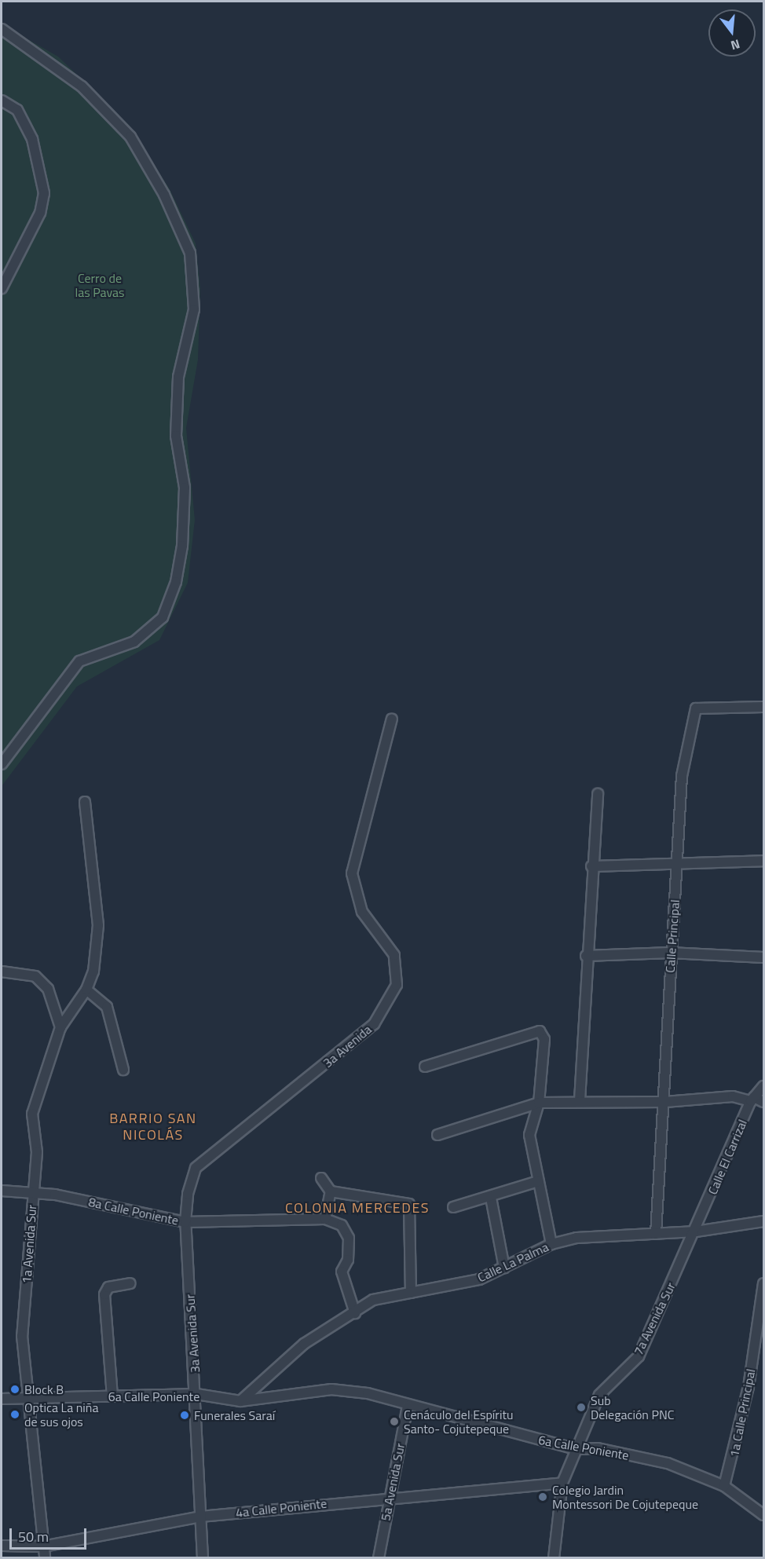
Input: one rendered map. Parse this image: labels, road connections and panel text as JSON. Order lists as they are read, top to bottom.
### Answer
{
  "streets": {
    "street": [
      "Calle Principal",
      "3a Avenida",
      "Calle El Carrizal",
      "8a Calle Poniente",
      "1a Avenida Sur",
      "Calle La Palma",
      "7a Avenida Sur",
      "3a Avenida Sur",
      "6a Calle Poniente",
      "1a Calle Principal",
      "5a Avenida Sur",
      "4a Calle Poniente"
    ]
  },
  "crossings": [
    ["Calle Principal", "Calle La Palma"],
    ["3a Avenida", "8a Calle Poniente"],
    ["3a Avenida", "3a Avenida Sur"],
    ["Calle El Carrizal", "Calle La Palma"],
    ["Calle El Carrizal", "7a Avenida Sur"],
    ["8a Calle Poniente", "1a Avenida Sur"],
    ["8a Calle Poniente", "3a Avenida Sur"],
    ["1a Avenida Sur", "6a Calle Poniente"],
    ["1a Avenida Sur", "4a Calle Poniente"],
    ["Calle La Palma", "7a Avenida Sur"],
    ["Calle La Palma", "6a Calle Poniente"],
    ["7a Avenida Sur", "6a Calle Poniente"],
    ["7a Avenida Sur", "4a Calle Poniente"],
    ["3a Avenida Sur", "6a Calle Poniente"],
    ["3a Avenida Sur", "4a Calle Poniente"],
    ["6a Calle Poniente", "1a Calle Principal"],
    ["6a Calle Poniente", "5a Avenida Sur"],
    ["5a Avenida Sur", "4a Calle Poniente"]
  ],
  "districts": ["BARRIO SAN NICOLÁS", "COLONIA MERCEDES"],
  "parks": ["Cerro de las Pavas"],
  "places": [
    "Block B",
    "Sub Delegación PNC",
    "Optica La niña de sus ojos",
    "Funerales Saraí",
    "Cenáculo del Espíritu Santo- Cojutepeque",
    "Colegio Jardin Montessori De Cojutepeque"
  ],
  "scale_bar": "50 m",
  "north": "bottom"
}
